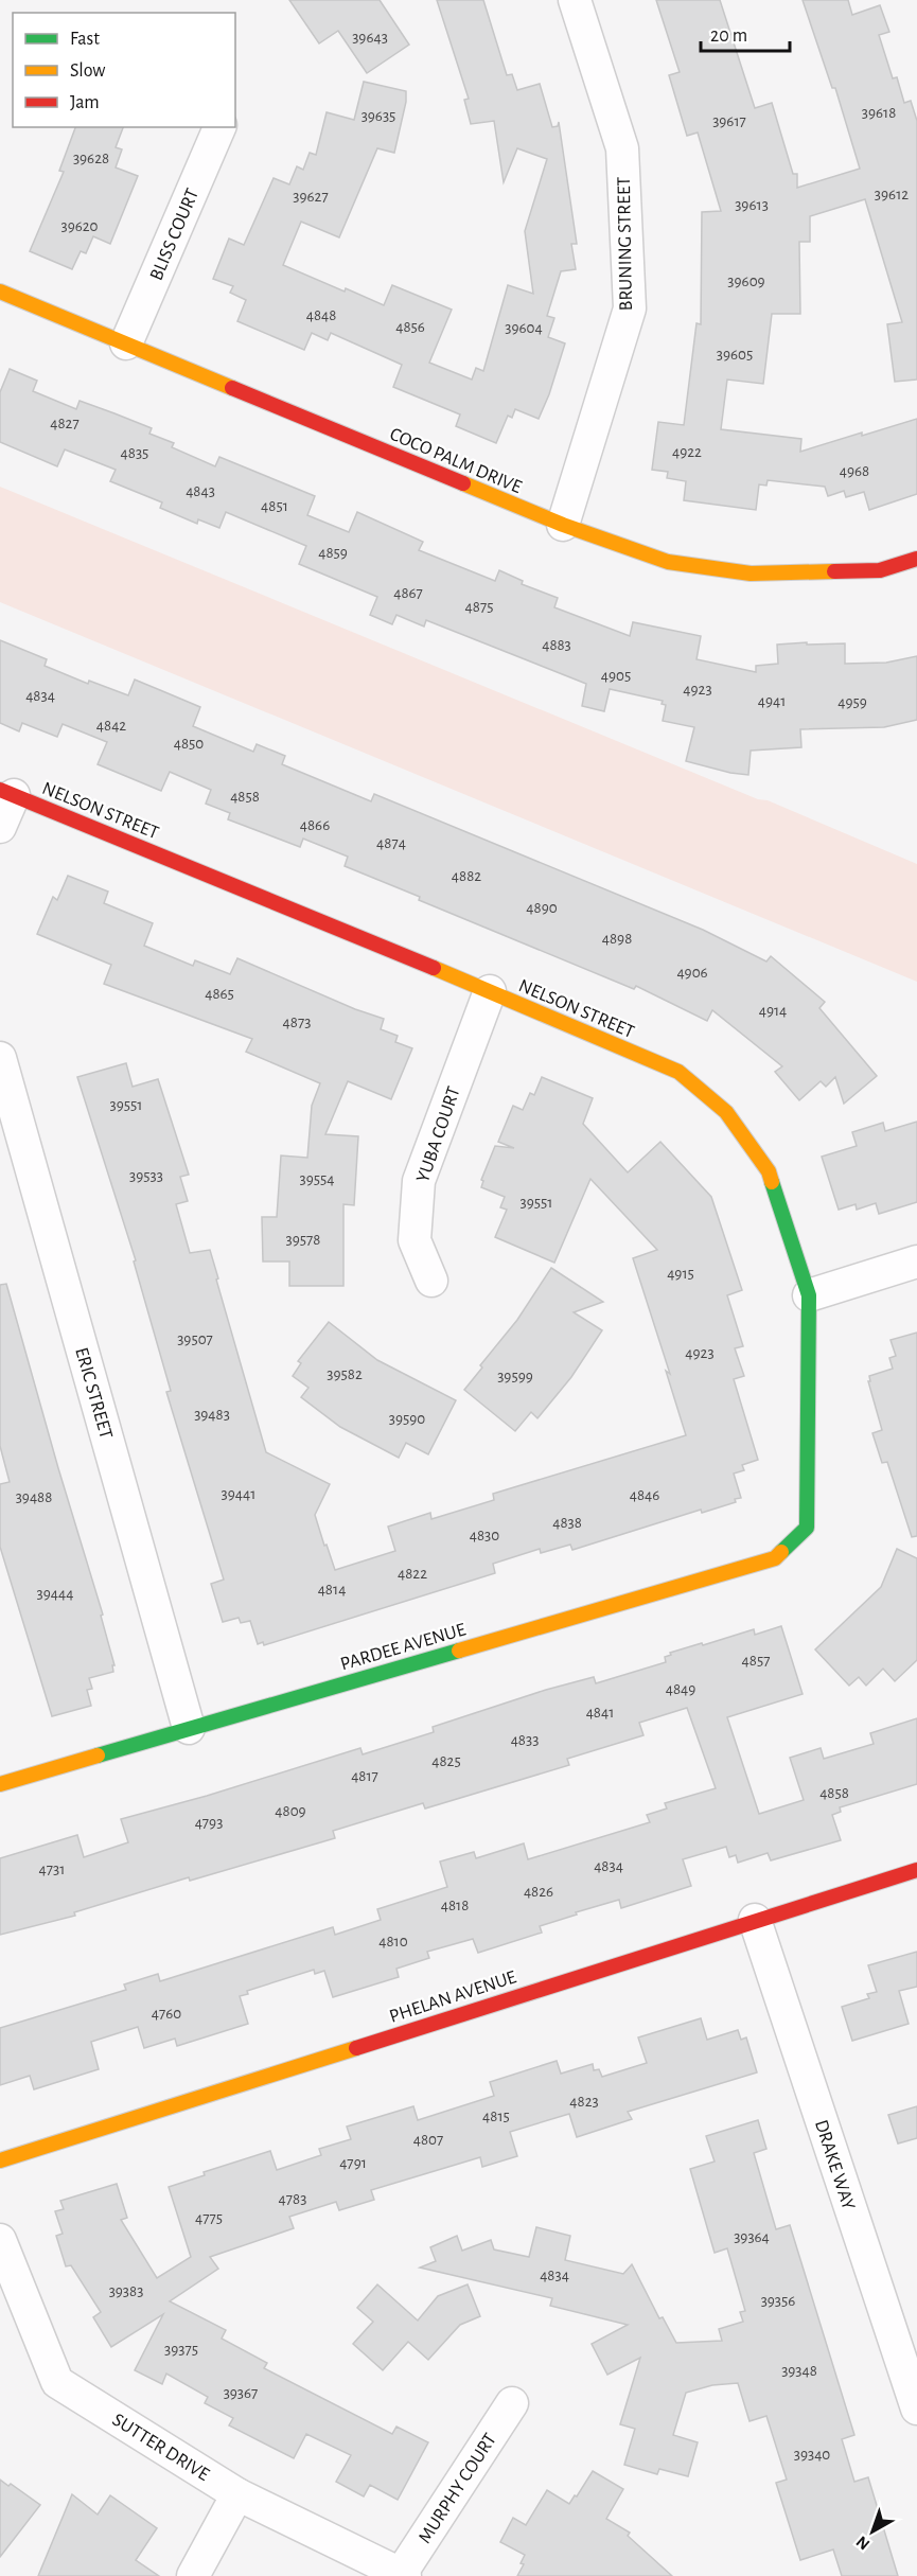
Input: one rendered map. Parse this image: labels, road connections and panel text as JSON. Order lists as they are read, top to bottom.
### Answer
{
  "streets": {
    "street": [
      "BLISS COURT",
      "BRUNING STREET",
      "COCO PALM DRIVE",
      "NELSON STREET",
      "YUBA COURT",
      "ERIC STREET",
      "PARDEE AVENUE",
      "PHELAN AVENUE",
      "DRAKE WAY",
      "SUTTER DRIVE",
      "MURPHY COURT"
    ]
  },
  "crossings": [
    ["BLISS COURT", "COCO PALM DRIVE"],
    ["BRUNING STREET", "COCO PALM DRIVE"],
    ["NELSON STREET", "YUBA COURT"],
    ["NELSON STREET", "PARDEE AVENUE"],
    ["ERIC STREET", "PARDEE AVENUE"],
    ["PHELAN AVENUE", "DRAKE WAY"],
    ["SUTTER DRIVE", "MURPHY COURT"]
  ],
  "house_numbers": [
    "39643",
    "39618",
    "39635",
    "39617",
    "39628",
    "39612",
    "39627",
    "39613",
    "39620",
    "39609",
    "4848",
    "4856",
    "39604",
    "39605",
    "4827",
    "4922",
    "4835",
    "4968",
    "4843",
    "4851",
    "4859",
    "4867",
    "4875",
    "4883",
    "4905",
    "4923",
    "4834",
    "4941",
    "4959",
    "4842",
    "4850",
    "4858",
    "4866",
    "4874",
    "4882",
    "4890",
    "4898",
    "4906",
    "4865",
    "4914",
    "4873",
    "39551",
    "39533",
    "39554",
    "39551",
    "39578",
    "4915",
    "39507",
    "4923",
    "39582",
    "39599",
    "39483",
    "39590",
    "39441",
    "4846",
    "39488",
    "4838",
    "4830",
    "4822",
    "4814",
    "39444",
    "4857",
    "4849",
    "4841",
    "4833",
    "4825",
    "4817",
    "4858",
    "4809",
    "4793",
    "4834",
    "4731",
    "4826",
    "4818",
    "4810",
    "4760",
    "4823",
    "4815",
    "4807",
    "4791",
    "4783",
    "4775",
    "39364",
    "4834",
    "39383",
    "39356",
    "39375",
    "39348",
    "39367",
    "39340"
  ],
  "legend": ["Fast", "Slow", "Jam"],
  "scale_bar": "20 m",
  "north": "bottom left"
}
